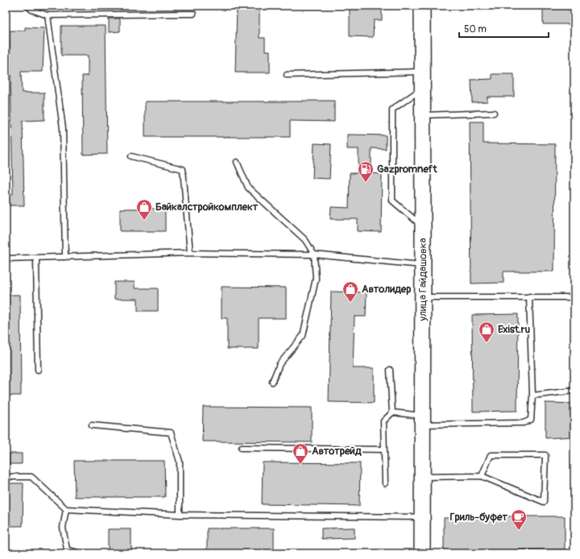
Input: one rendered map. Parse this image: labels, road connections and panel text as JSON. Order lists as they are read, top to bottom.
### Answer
{
  "streets": {
    "main road": ["улица Гайдашовка"]
  },
  "places": {
    "fuel station": ["Gazpromneft"],
    "shop": [
      "Байкалстройкомплект",
      "Автолидер",
      "Exist.ru",
      "Автотрейд"
    ],
    "cafe": ["Гриль-буфет"]
  },
  "scale_bar": "50 m"
}
